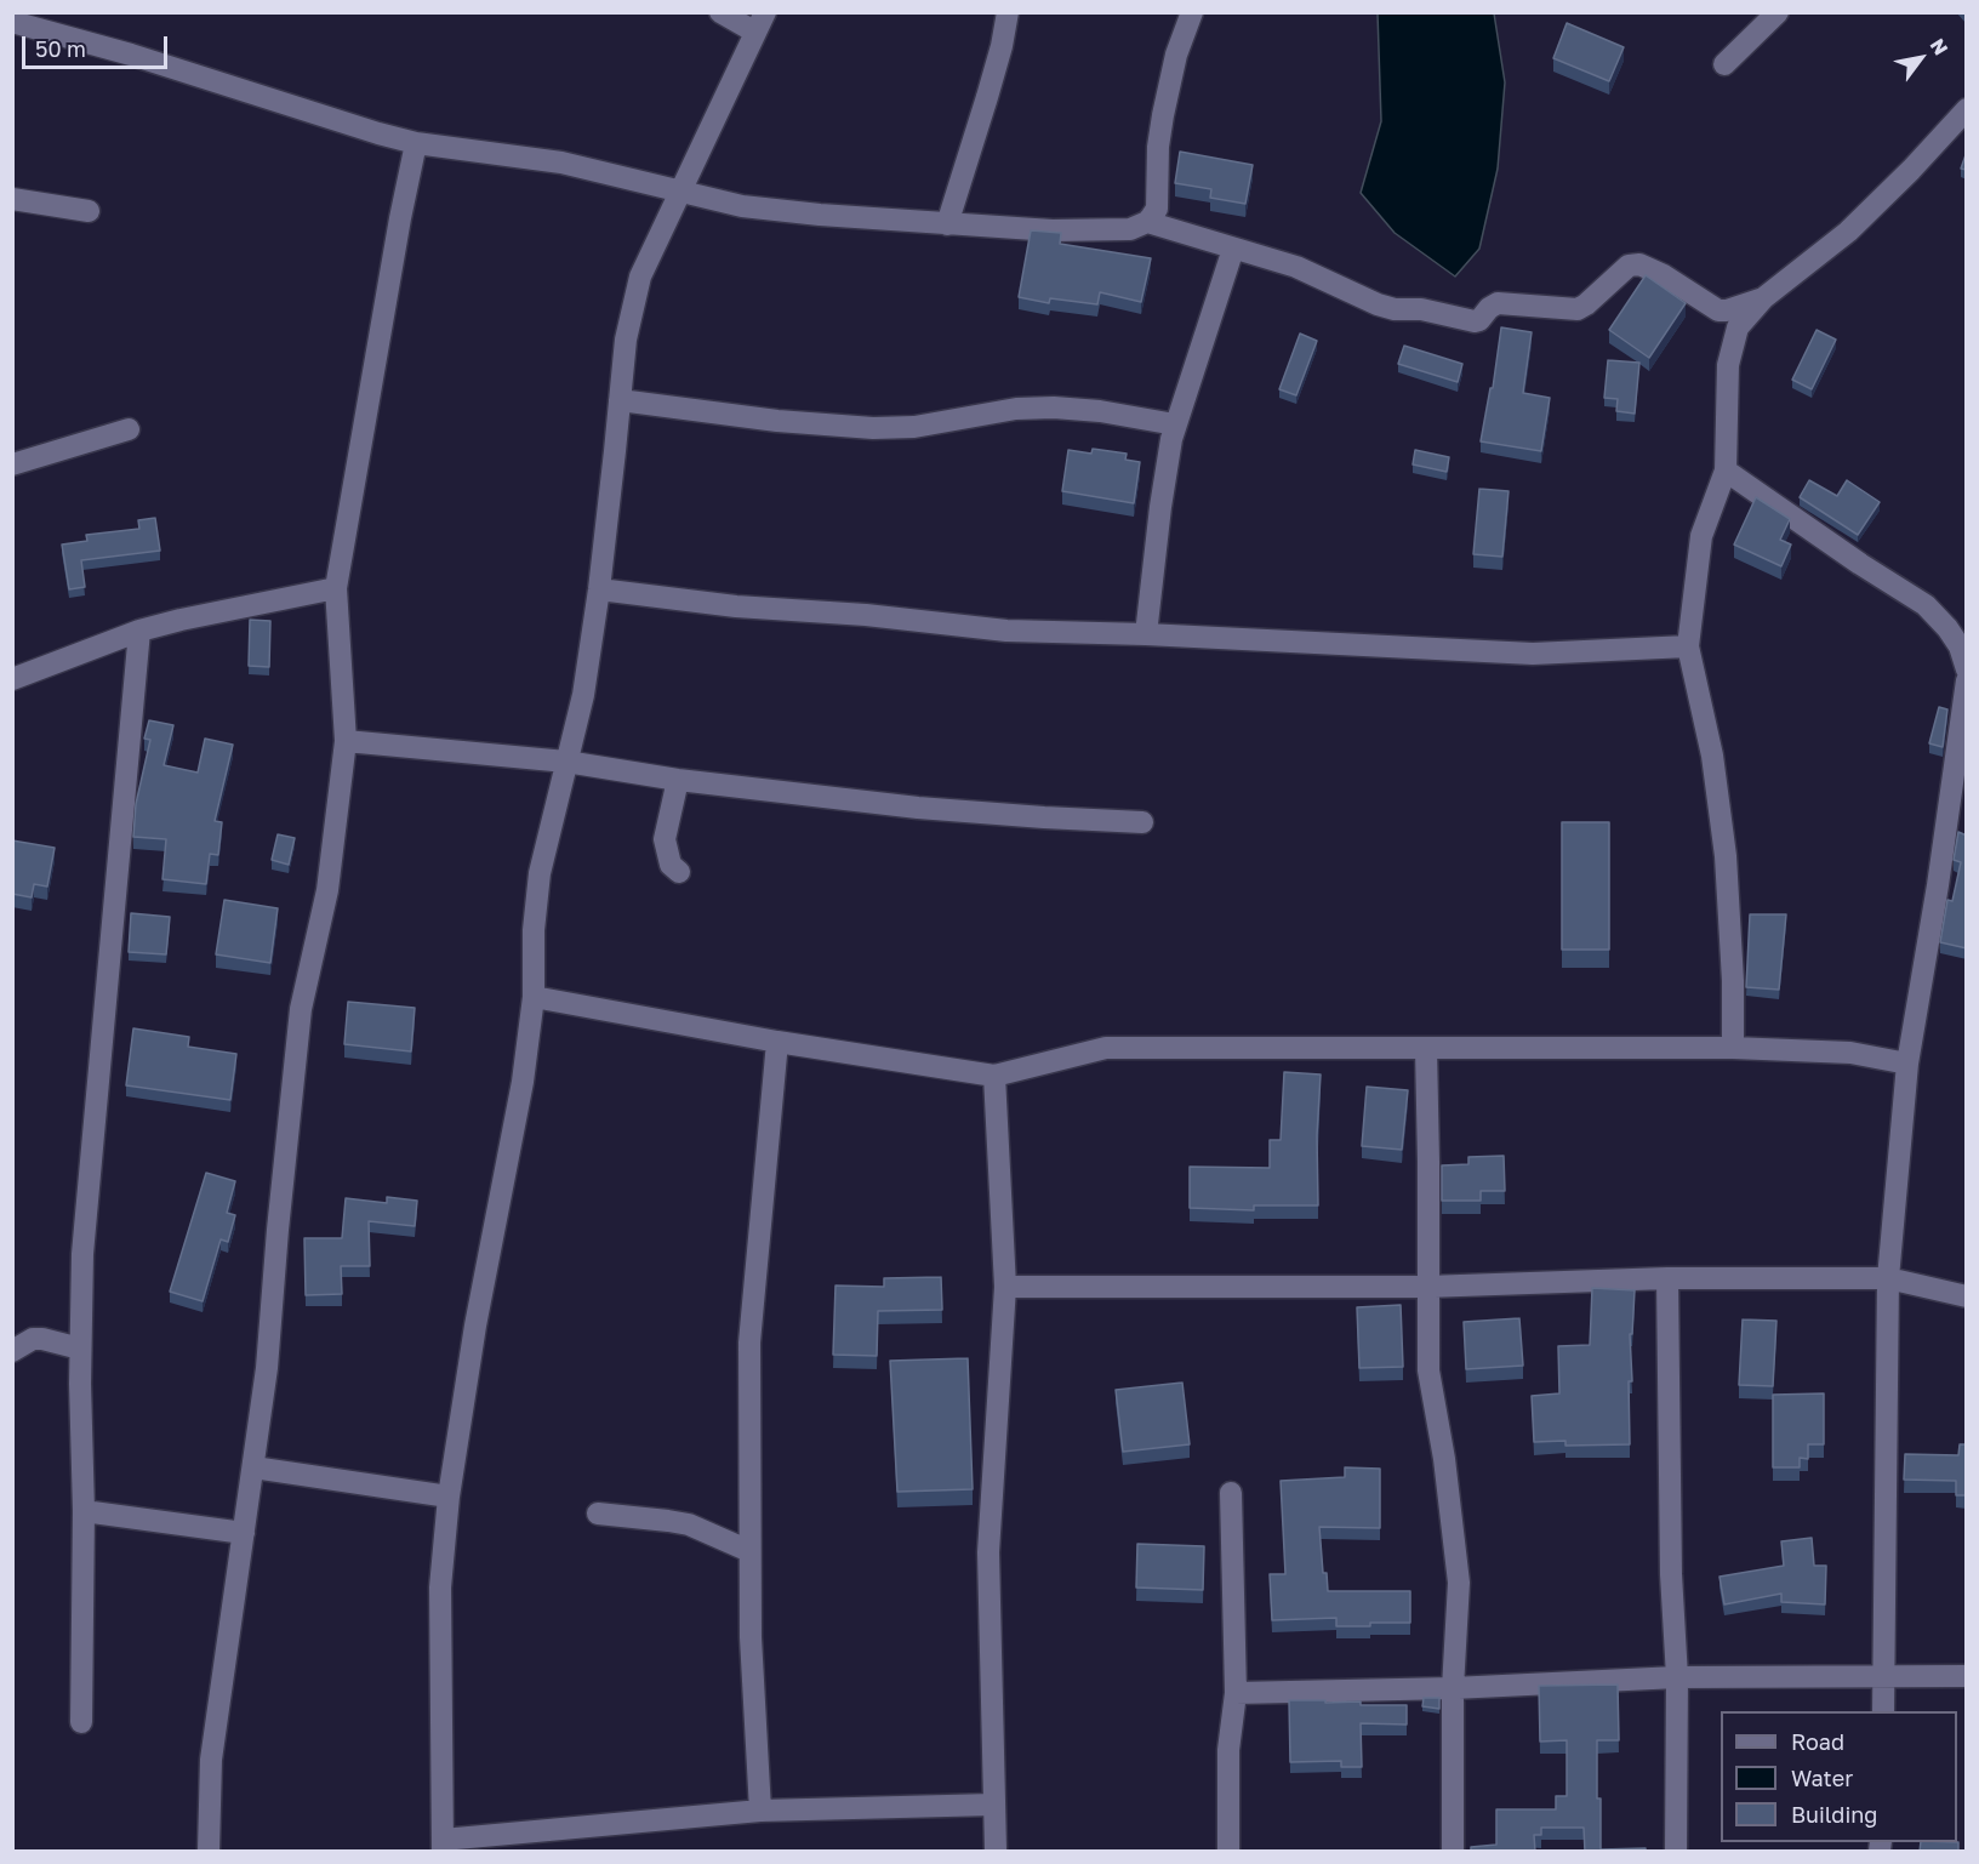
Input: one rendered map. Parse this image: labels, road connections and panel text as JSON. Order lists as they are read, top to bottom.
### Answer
{
  "legend": ["Road", "Water", "Building"],
  "scale_bar": "50 m",
  "north": "top right"
}
